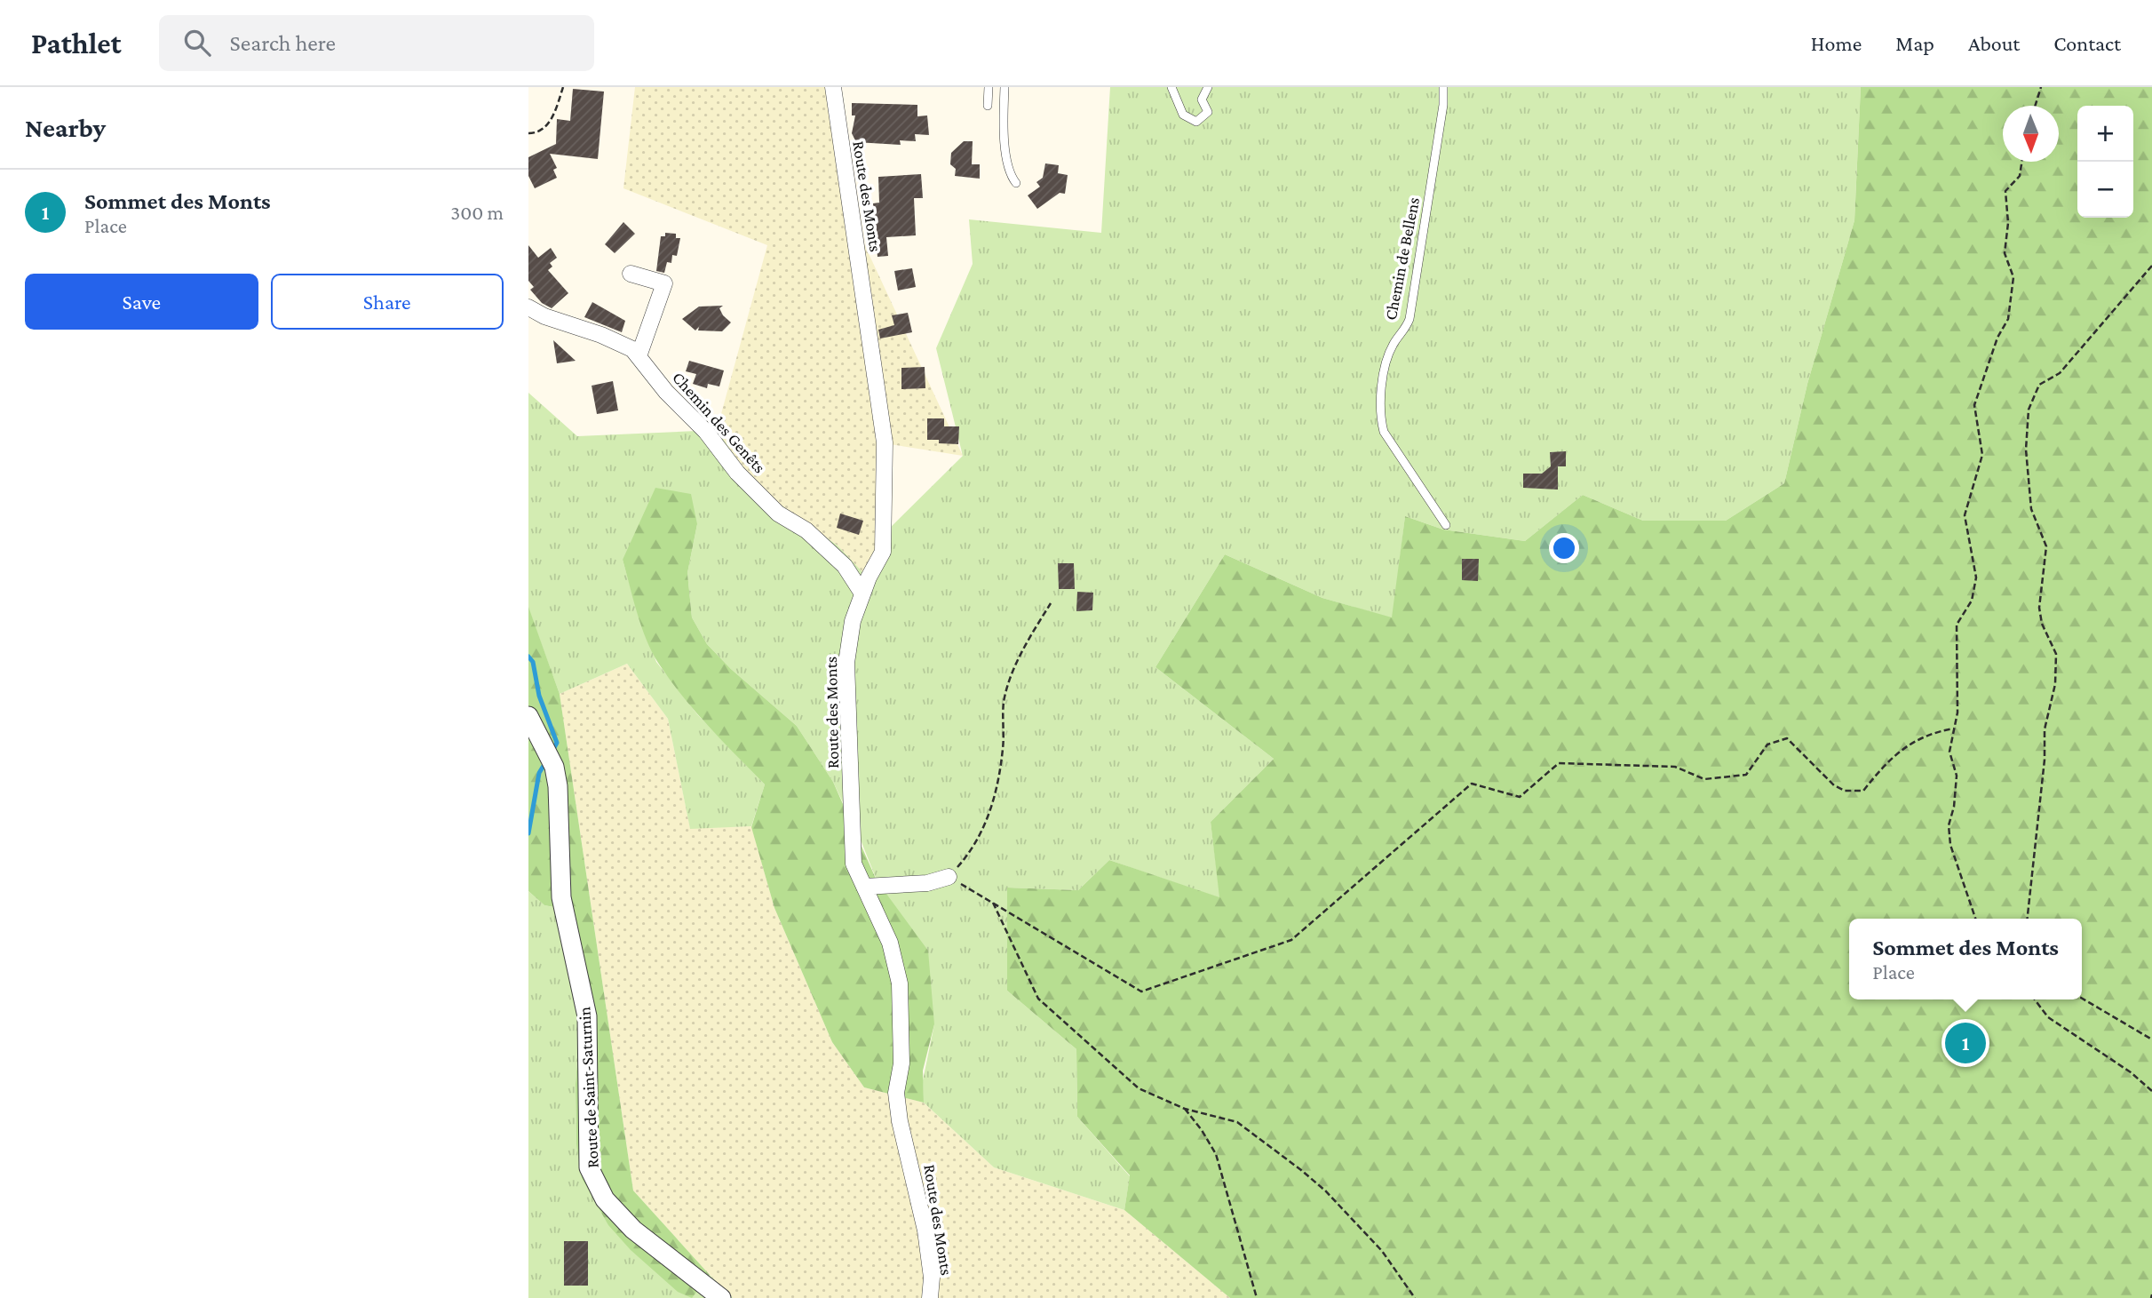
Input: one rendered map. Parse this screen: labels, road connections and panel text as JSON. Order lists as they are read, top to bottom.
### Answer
{
  "streets": {
    "street": ["Route des Monts", "Chemin des Genêts", "Route de Saint-Saturnin"],
    "lane": ["Chemin de Bellens"]
  },
  "crossings": [
    ["Route des Monts", "Chemin des Genêts"]
  ],
  "north": "bottom",
  "page": {
    "header": "Pathlet",
    "search": "Search here",
    "nav": [
      "Home",
      "Map",
      "About",
      "Contact"
    ],
    "heading": "Nearby",
    "map_buttons": ["+", "−"],
    "list": [
      {
        "mark": "1",
        "name": "Sommet des Monts",
        "note": "Place",
        "value": "300 m"
      }
    ],
    "buttons": ["Save", "Share"],
    "popup": ["Sommet des Monts", "Place"],
    "pins": "1"
  }
}
